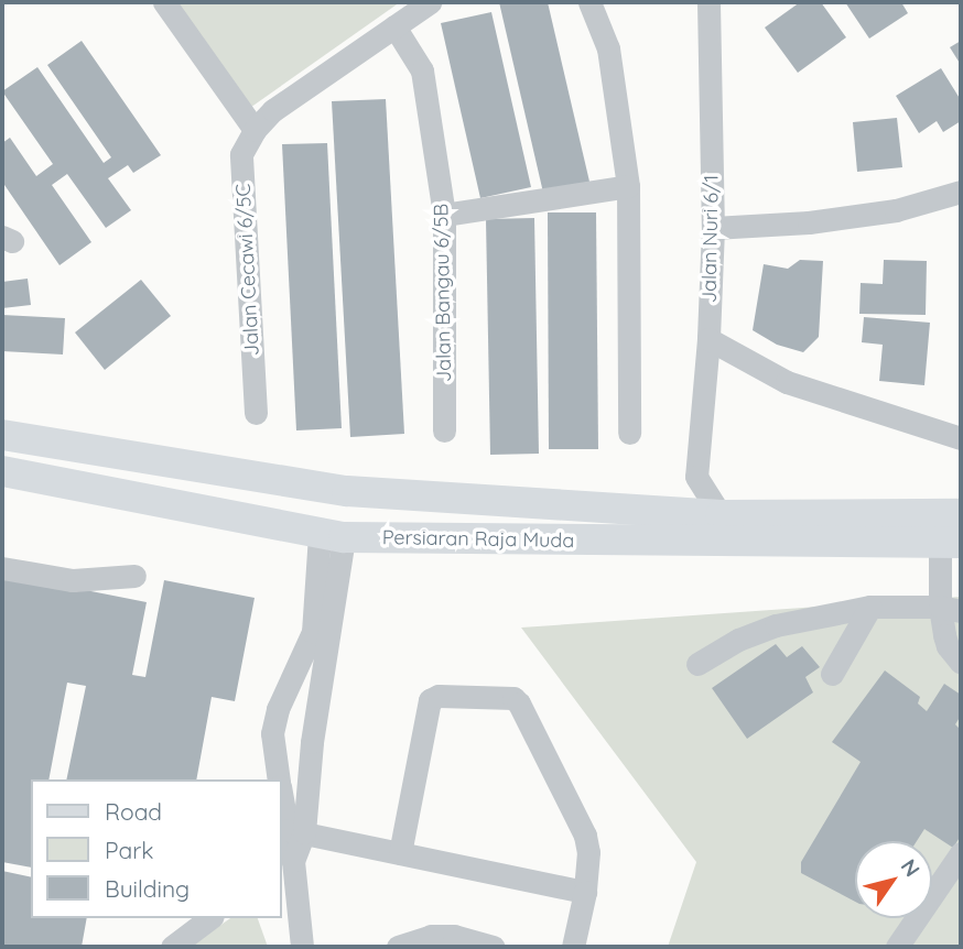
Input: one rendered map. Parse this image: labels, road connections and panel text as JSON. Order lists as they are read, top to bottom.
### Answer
{
  "streets": {
    "main road": ["Persiaran Raja Muda"],
    "street": ["Jalan Nuri 6/1", "Jalan Cecawi 6/5C", "Jalan Bangau 6/5B"]
  },
  "legend": ["Road", "Park", "Building"],
  "north": "top right"
}
